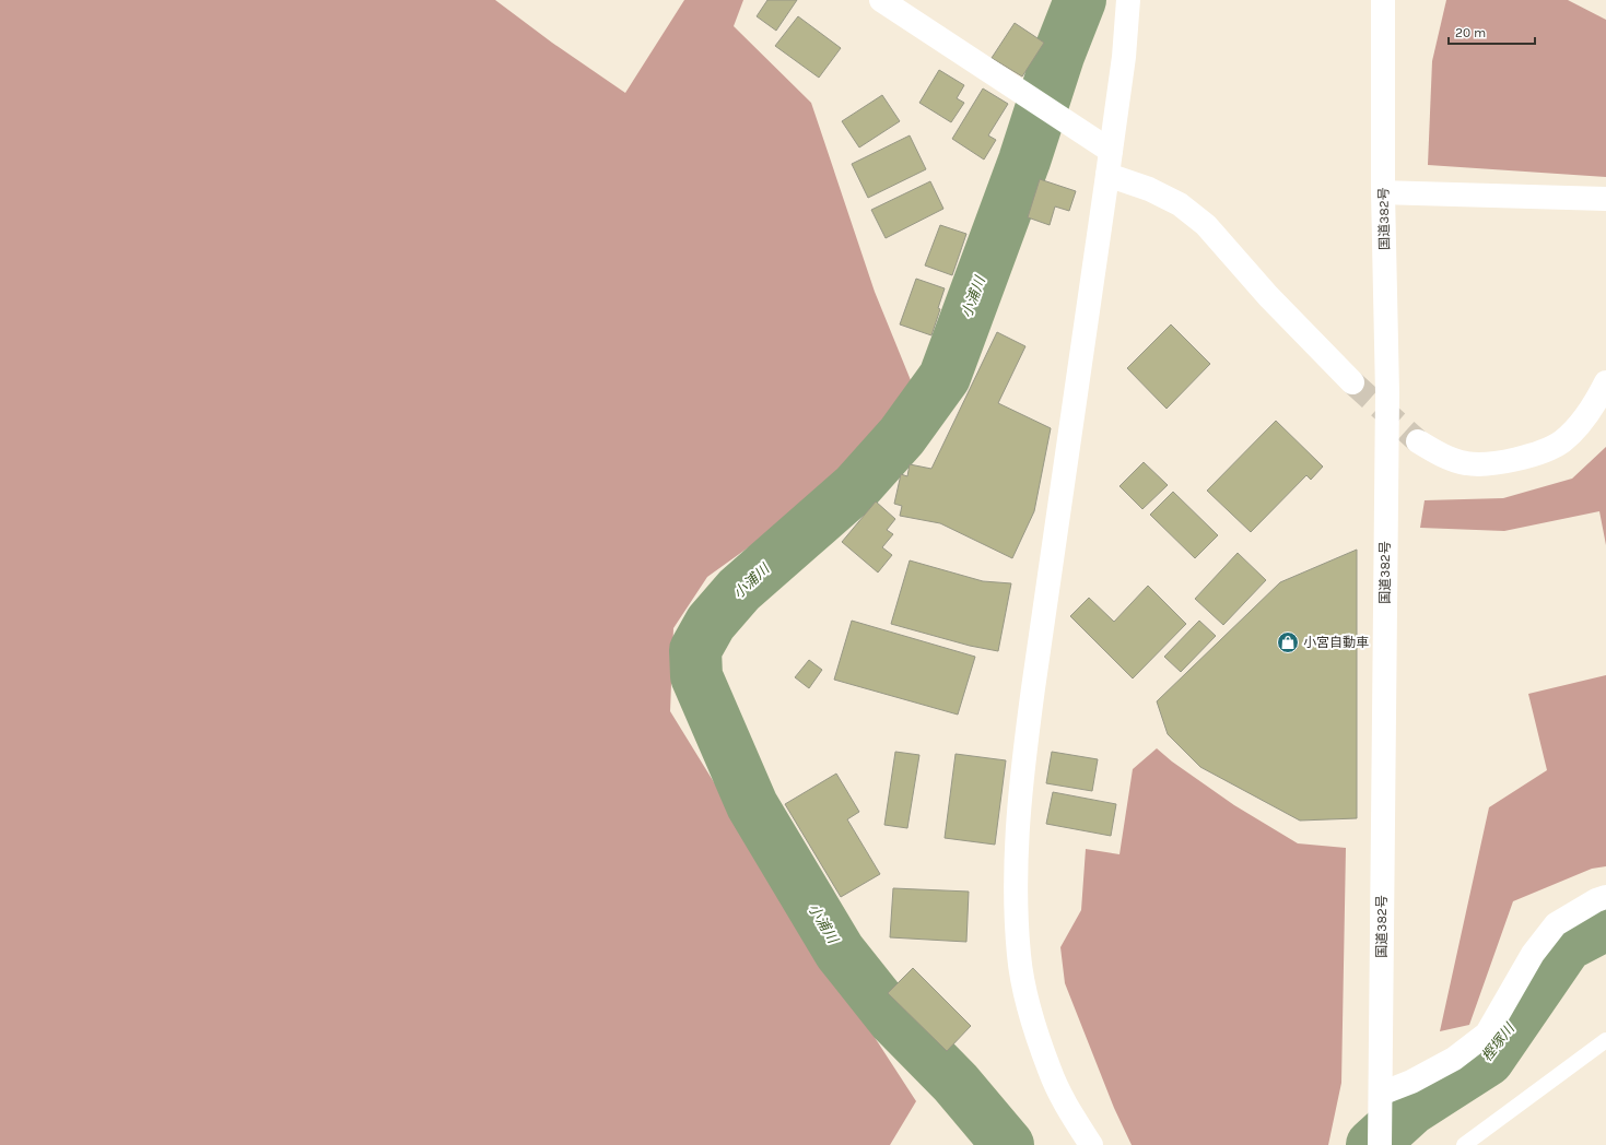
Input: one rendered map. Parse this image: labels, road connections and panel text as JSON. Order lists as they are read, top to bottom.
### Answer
{
  "streets": {
    "main road": ["国道382号"]
  },
  "water": ["小浦川", "樫塚川"],
  "places": {
    "shop": ["小宮自動車"]
  },
  "scale_bar": "20 m"
}
